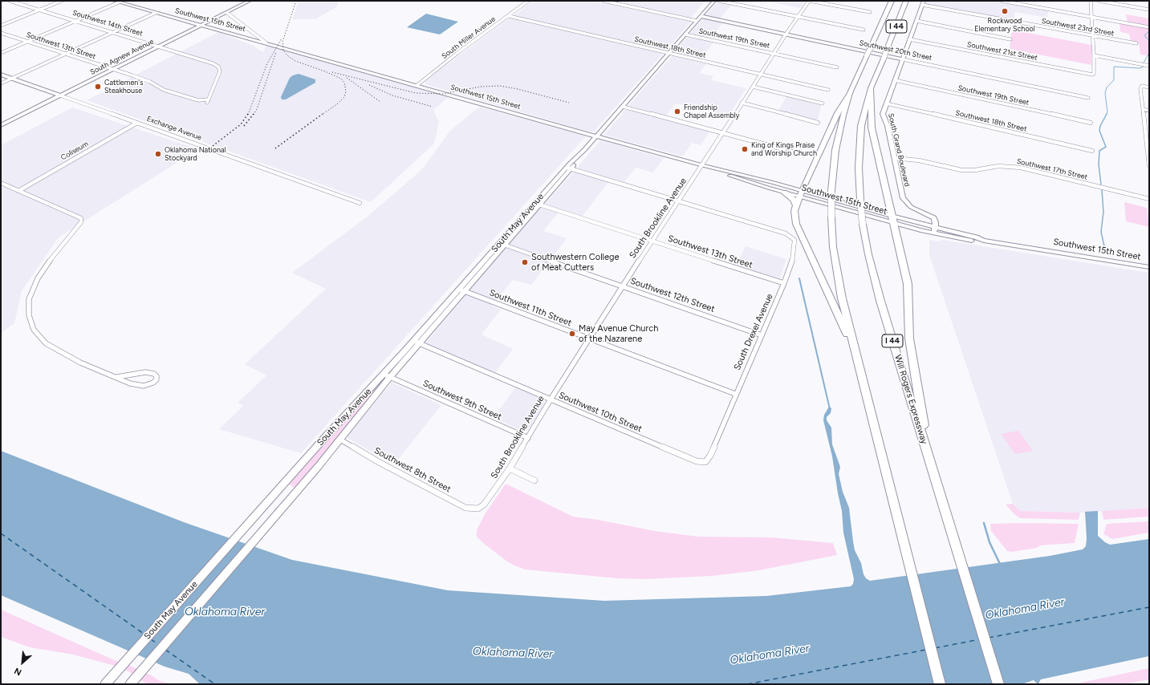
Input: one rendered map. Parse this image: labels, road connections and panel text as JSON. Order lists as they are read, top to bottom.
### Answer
{
  "streets": {
    "highway": ["I 44", "Will Rogers Expressway"],
    "main road": [
      "Southwest 15th Street",
      "Southwest 20th Street",
      "South Agnew Avenue",
      "Exchange Avenue",
      "South Grand Boulevard",
      "South May Avenue"
    ],
    "street": [
      "Southwest 14th Street",
      "Southwest 23rd Street",
      "South Miller Avenue",
      "Southwest 19th Street",
      "Southwest 13th Street",
      "Southwest 18th Street",
      "Southwest 21st Street",
      "Coliseum",
      "Southwest 17th Street",
      "South Brookline Avenue",
      "Southwest 12th Street",
      "Southwest 11th Street",
      "South Drexel Avenue",
      "Southwest 9th Street",
      "Southwest 10th Street",
      "Southwest 8th Street"
    ]
  },
  "crossings": [
    ["Southwest 15th Street", "South Miller Avenue"],
    ["Southwest 15th Street", "South Agnew Avenue"],
    ["Southwest 15th Street", "South Grand Boulevard"],
    ["Southwest 15th Street", "South Brookline Avenue"],
    ["Southwest 15th Street", "South May Avenue"],
    ["Southwest 14th Street", "Southwest 13th Street"],
    ["Southwest 14th Street", "South Agnew Avenue"],
    ["Southwest 23rd Street", "South Grand Boulevard"],
    ["South Miller Avenue", "Southwest 18th Street"],
    ["Southwest 19th Street", "South Grand Boulevard"],
    ["Southwest 19th Street", "South Brookline Avenue"],
    ["Southwest 19th Street", "South May Avenue"],
    ["Southwest 13th Street", "South Agnew Avenue"],
    ["Southwest 13th Street", "South Brookline Avenue"],
    ["Southwest 13th Street", "South May Avenue"],
    ["Southwest 13th Street", "South Drexel Avenue"],
    ["Southwest 18th Street", "South Grand Boulevard"],
    ["Southwest 18th Street", "South Brookline Avenue"],
    ["Southwest 18th Street", "South May Avenue"],
    ["Southwest 20th Street", "South Grand Boulevard"],
    ["Southwest 20th Street", "South Brookline Avenue"],
    ["Southwest 20th Street", "South May Avenue"],
    ["Southwest 21st Street", "South Grand Boulevard"],
    ["South Agnew Avenue", "Exchange Avenue"],
    ["Exchange Avenue", "Coliseum"],
    ["South Grand Boulevard", "Southwest 17th Street"],
    ["South Brookline Avenue", "Southwest 12th Street"],
    ["South Brookline Avenue", "Southwest 11th Street"],
    ["South Brookline Avenue", "South Drexel Avenue"],
    ["South Brookline Avenue", "Southwest 9th Street"],
    ["South Brookline Avenue", "Southwest 10th Street"],
    ["South Brookline Avenue", "Southwest 8th Street"],
    ["South May Avenue", "Southwest 12th Street"],
    ["South May Avenue", "Southwest 11th Street"],
    ["South May Avenue", "Southwest 9th Street"],
    ["South May Avenue", "Southwest 10th Street"],
    ["South May Avenue", "Southwest 8th Street"],
    ["Southwest 12th Street", "South Drexel Avenue"],
    ["Southwest 11th Street", "South Drexel Avenue"],
    ["South Drexel Avenue", "Southwest 10th Street"]
  ],
  "water": ["Oklahoma River"],
  "places": [
    "Rockwood Elementary School",
    "Cattlemen's Steakhouse",
    "Friendship Chapel Assembly",
    "King of Kings Praise and Worship Church",
    "Oklahoma National Stockyard",
    "Southwestern College of Meat Cutters",
    "May Avenue Church of the Nazarene"
  ],
  "north": "bottom left"
}
